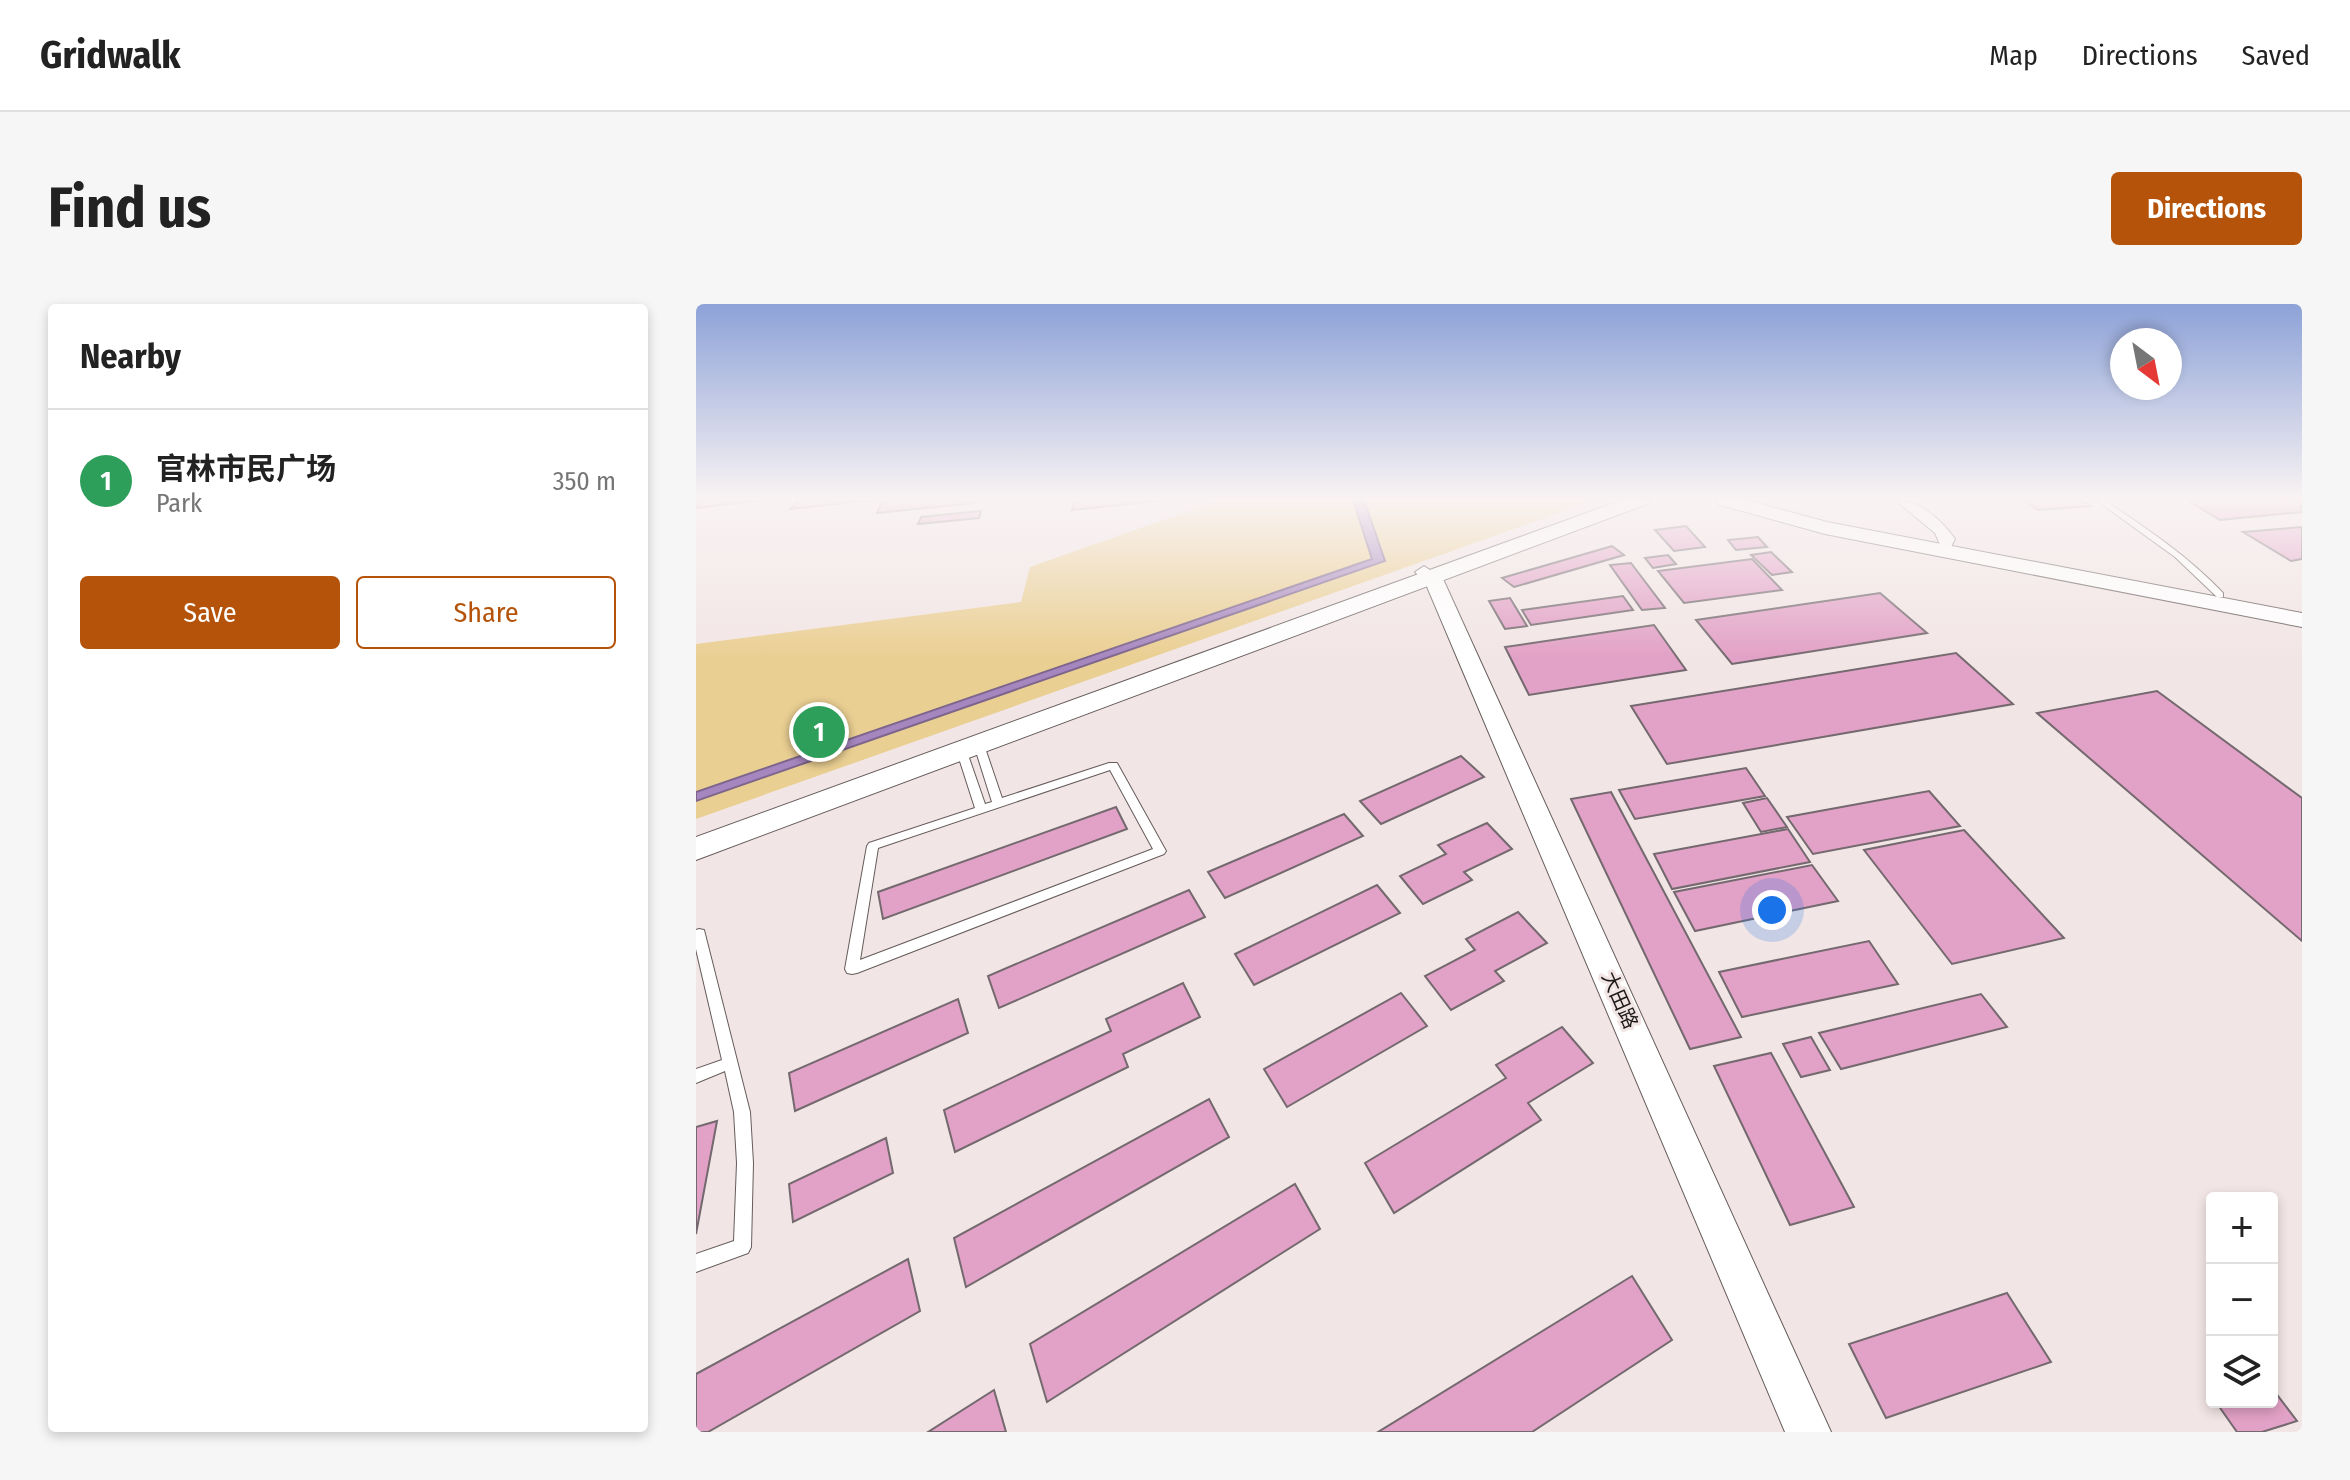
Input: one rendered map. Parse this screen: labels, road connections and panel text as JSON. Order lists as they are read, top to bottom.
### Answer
{
  "streets": {
    "street": ["大田路"]
  },
  "north": "bottom right",
  "page": {
    "header": "Gridwalk",
    "nav": ["Map", "Directions", "Saved"],
    "buttons": [
      "Directions",
      ["Save", "Share"]
    ],
    "title": "Find us",
    "heading": "Nearby",
    "list": [
      {
        "mark": "1",
        "name": "官林市民广场",
        "note": "Park",
        "value": "350 m"
      }
    ],
    "pins": "1",
    "map_buttons": ["+", "−"]
  }
}
